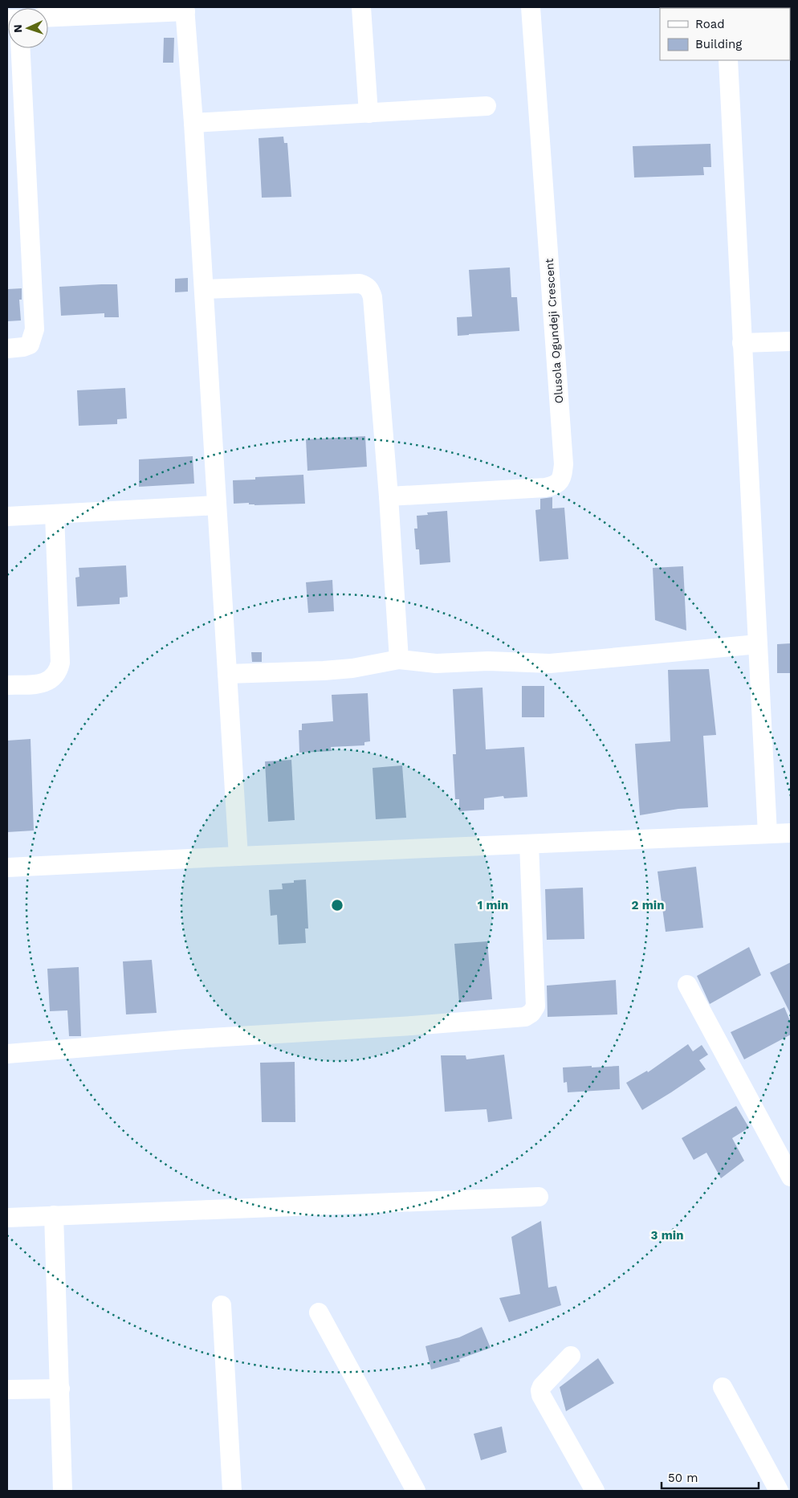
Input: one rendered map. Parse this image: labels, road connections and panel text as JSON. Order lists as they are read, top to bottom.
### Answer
{
  "streets": {
    "street": ["Olusola Ogundeji Crescent"]
  },
  "legend": ["Road", "Building"],
  "scale_bar": "50 m",
  "north": "left",
  "rings": ["1 min", "2 min", "3 min"]
}
